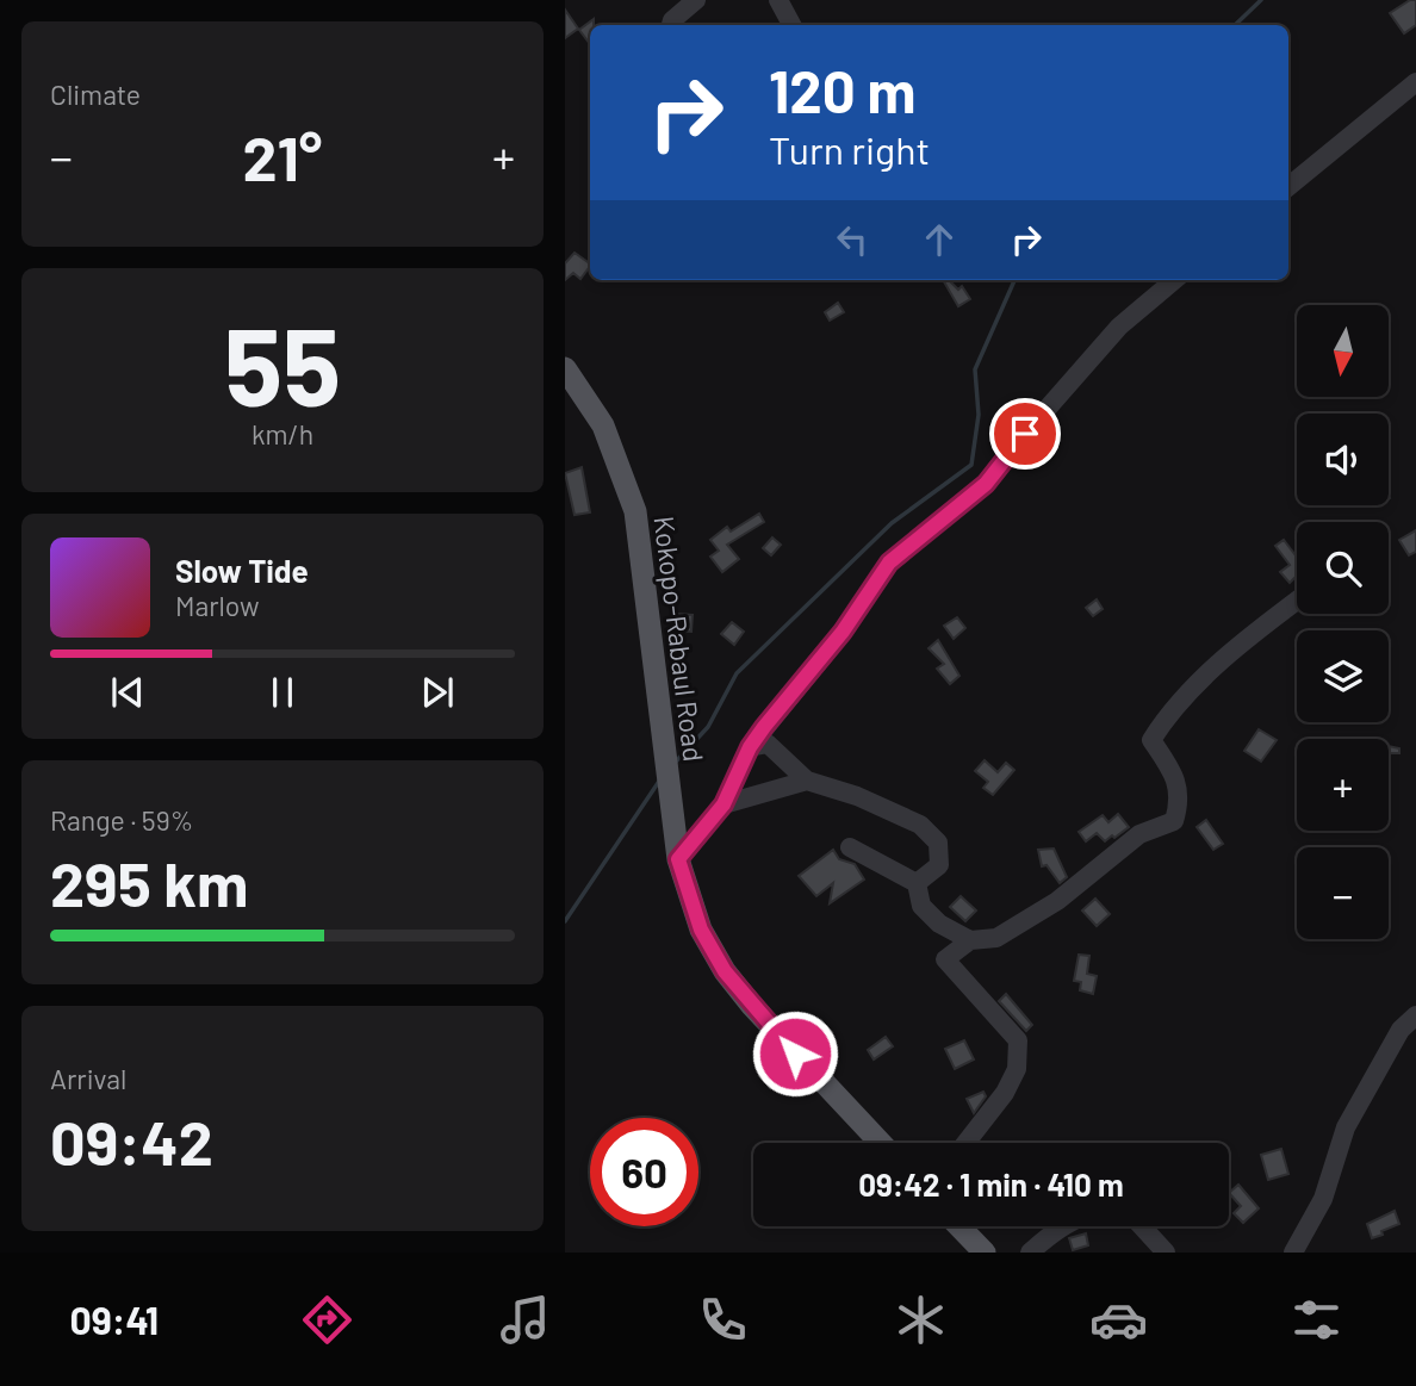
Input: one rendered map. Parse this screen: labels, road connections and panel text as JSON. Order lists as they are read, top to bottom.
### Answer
{
  "streets": {
    "main road": ["Kokopo-Rabaul Road"]
  },
  "north": "bottom",
  "page": {
    "tile": [
      "Climate",
      ["55", "km/h"],
      ["Range · 59%", "295 km"],
      ["Arrival", "09:42"]
    ],
    "turn": ["120 m", "Turn right"],
    "heat": ["−", "21°", "+"],
    "map_buttons": ["+", "−"],
    "song": ["Slow Tide", "Marlow"],
    "limit": "60",
    "trip": "09:42 · 1 min · 410 m",
    "tabs": "09:41"
  }
}
